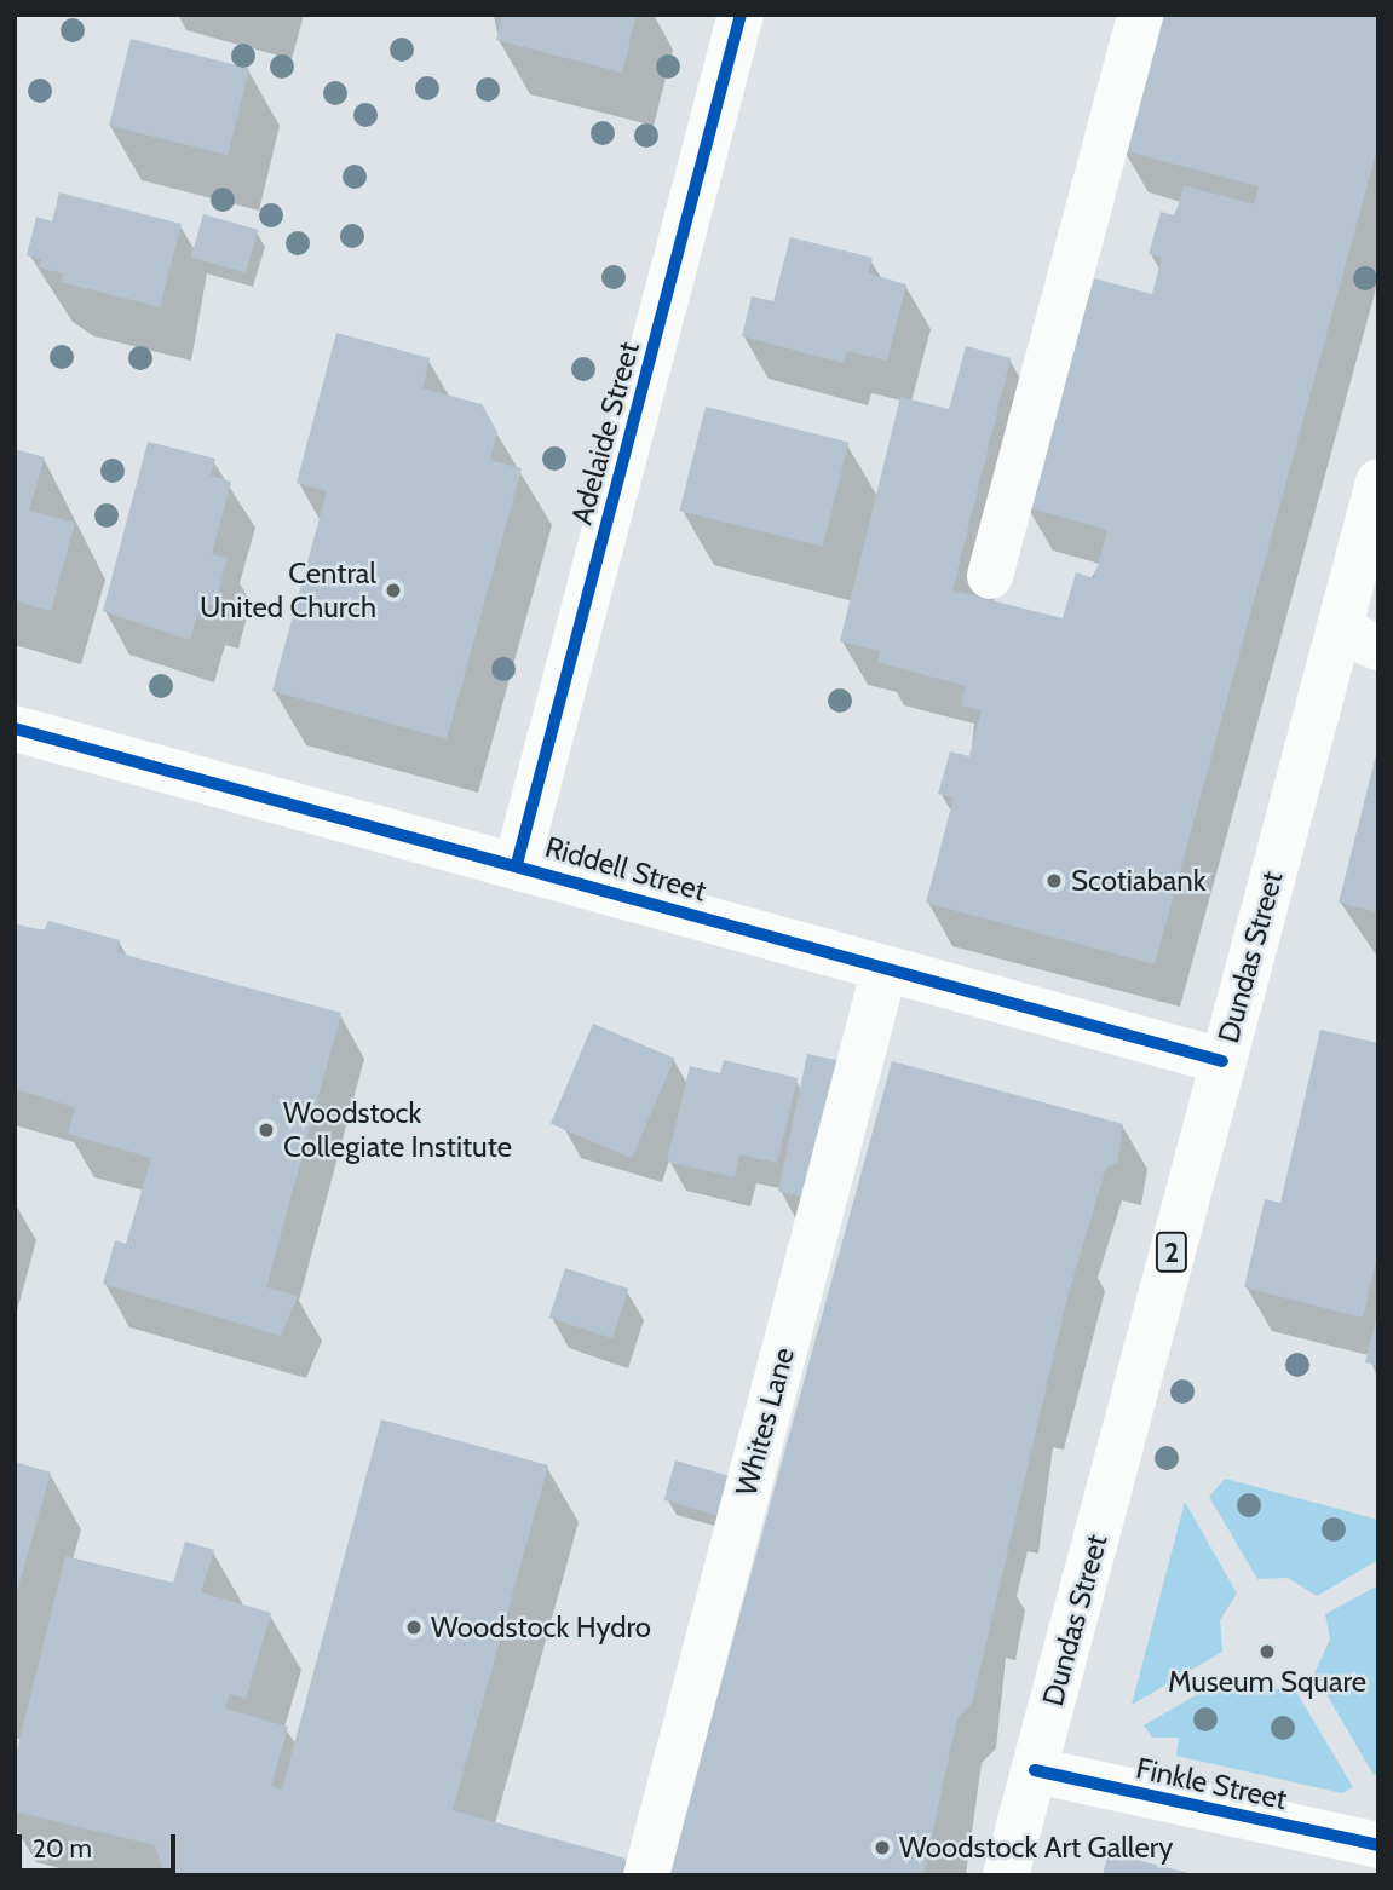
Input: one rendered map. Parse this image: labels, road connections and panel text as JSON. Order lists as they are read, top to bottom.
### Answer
{
  "streets": {
    "street": [
      "Adelaide Street",
      "Riddell Street",
      "Dundas Street",
      "2",
      "Whites Lane",
      "Finkle Street"
    ]
  },
  "crossings": [
    ["Adelaide Street", "Riddell Street"],
    ["Riddell Street", "Dundas Street"],
    ["Riddell Street", "Whites Lane"],
    ["Dundas Street", "Finkle Street"]
  ],
  "places": [
    "Central United Church",
    "Scotiabank",
    "Woodstock Collegiate Institute",
    "Woodstock Hydro",
    "Museum Square",
    "Woodstock Art Gallery"
  ],
  "scale_bar": "20 m"
}
